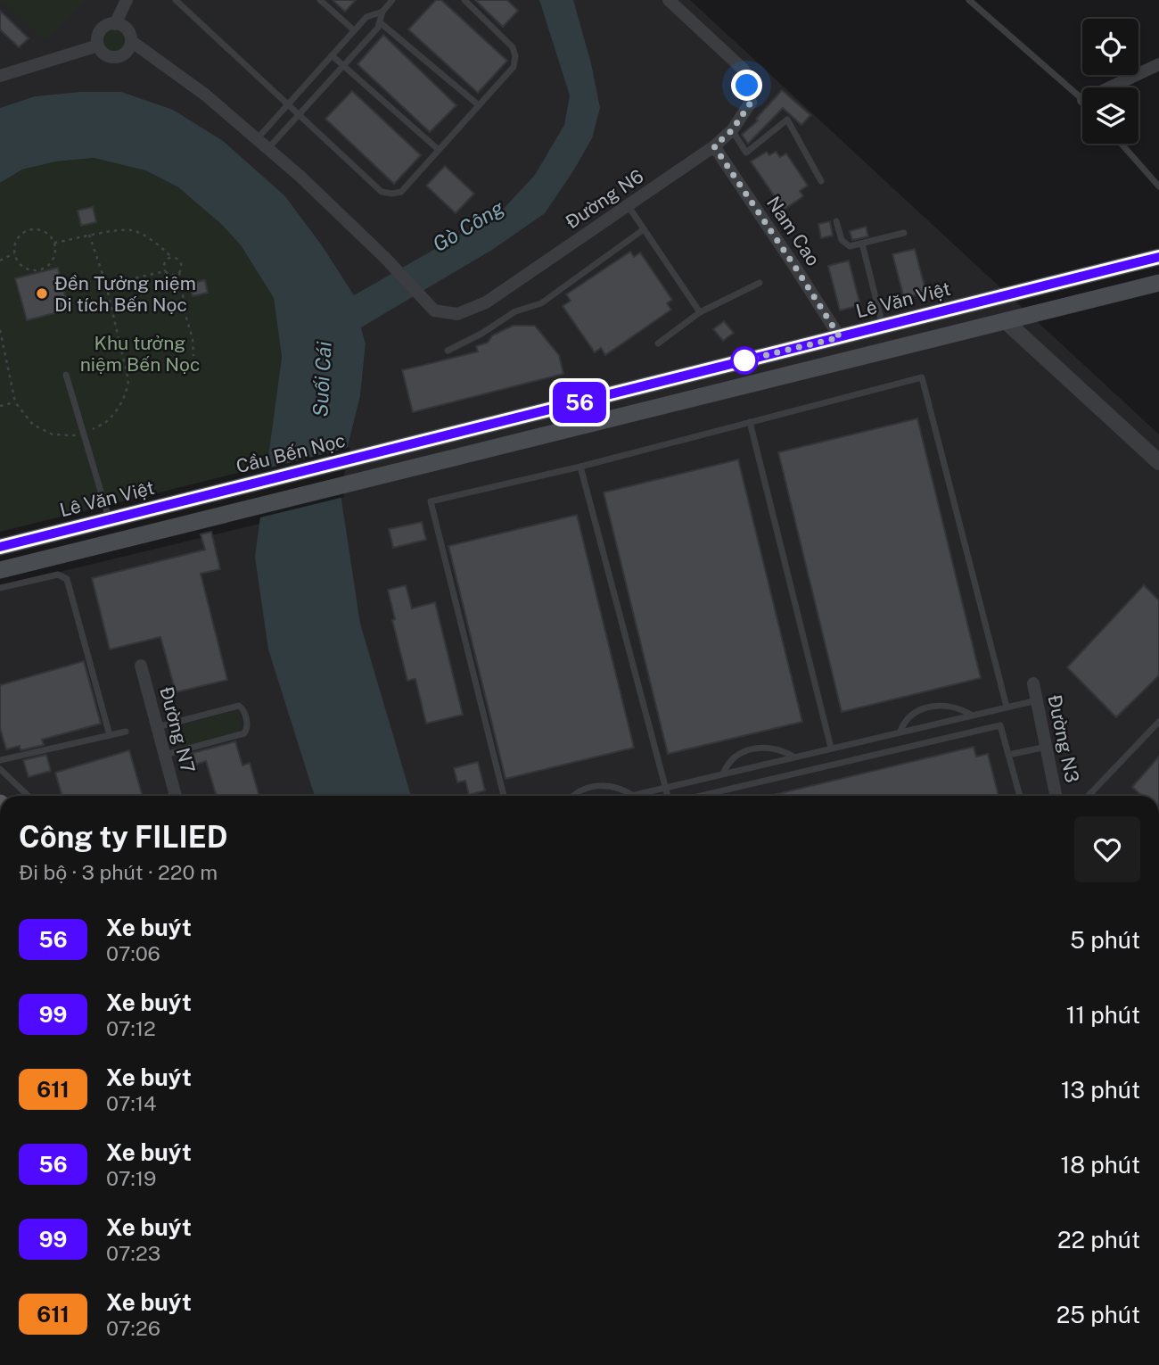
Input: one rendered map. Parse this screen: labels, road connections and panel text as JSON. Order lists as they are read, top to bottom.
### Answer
{
  "streets": {
    "main road": ["Lê Văn Việt", "Cầu Bến Nọc"],
    "street": [
      "Đường N6",
      "Nam Cao",
      "Đường N7",
      "Đường N3"
    ]
  },
  "crossings": [
    ["Đường N6", "Nam Cao"],
    ["Nam Cao", "Lê Văn Việt"],
    ["Lê Văn Việt", "Cầu Bến Nọc"]
  ],
  "water": ["Gò Công", "Suối Cái"],
  "parks": ["Khu tưởng niệm Bến Nọc"],
  "places": ["Đền Tưởng niệm Di tích Bến Nọc"],
  "lines": ["bus line 56"],
  "page": {
    "on_map": "56",
    "heading": ["Công ty FILIED", "Đi bộ · 3 phút · 220 m"],
    "list": [
      {
        "mark": "56",
        "name": "Xe buýt",
        "note": "07:06",
        "value": "5 phút"
      },
      {
        "mark": "99",
        "name": "Xe buýt",
        "note": "07:12",
        "value": "11 phút"
      },
      {
        "mark": "611",
        "name": "Xe buýt",
        "note": "07:14",
        "value": "13 phút"
      },
      {
        "mark": "56",
        "name": "Xe buýt",
        "note": "07:19",
        "value": "18 phút"
      },
      {
        "mark": "99",
        "name": "Xe buýt",
        "note": "07:23",
        "value": "22 phút"
      },
      {
        "mark": "611",
        "name": "Xe buýt",
        "note": "07:26",
        "value": "25 phút"
      }
    ]
  }
}
